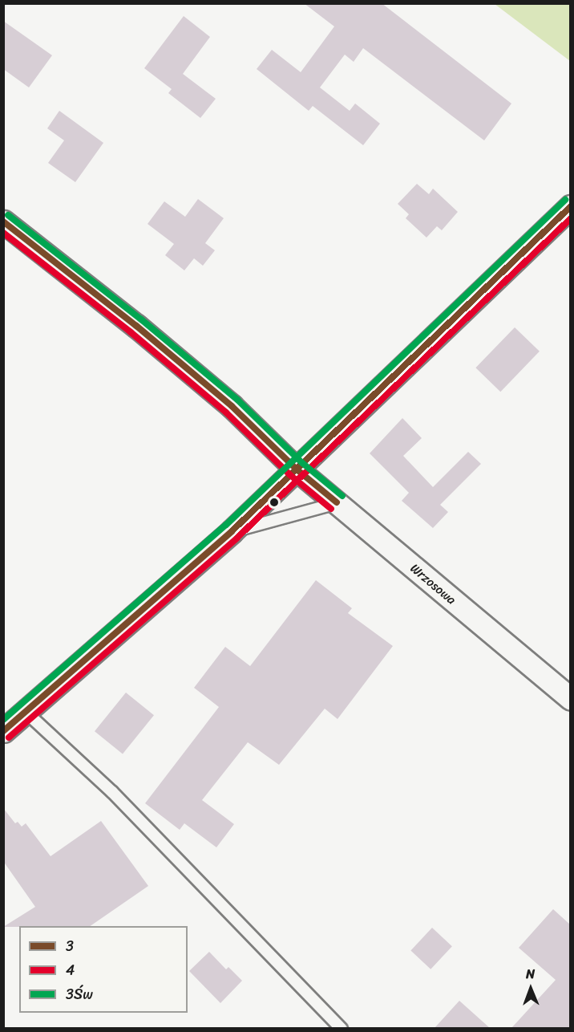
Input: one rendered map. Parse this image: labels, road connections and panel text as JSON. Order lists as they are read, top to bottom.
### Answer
{
  "streets": {
    "street": ["Wrzosowa"]
  },
  "lines": ["transit line 3Św", "transit line 3", "transit line 4"],
  "legend": ["3", "4", "3Św"],
  "north": "top"
}
